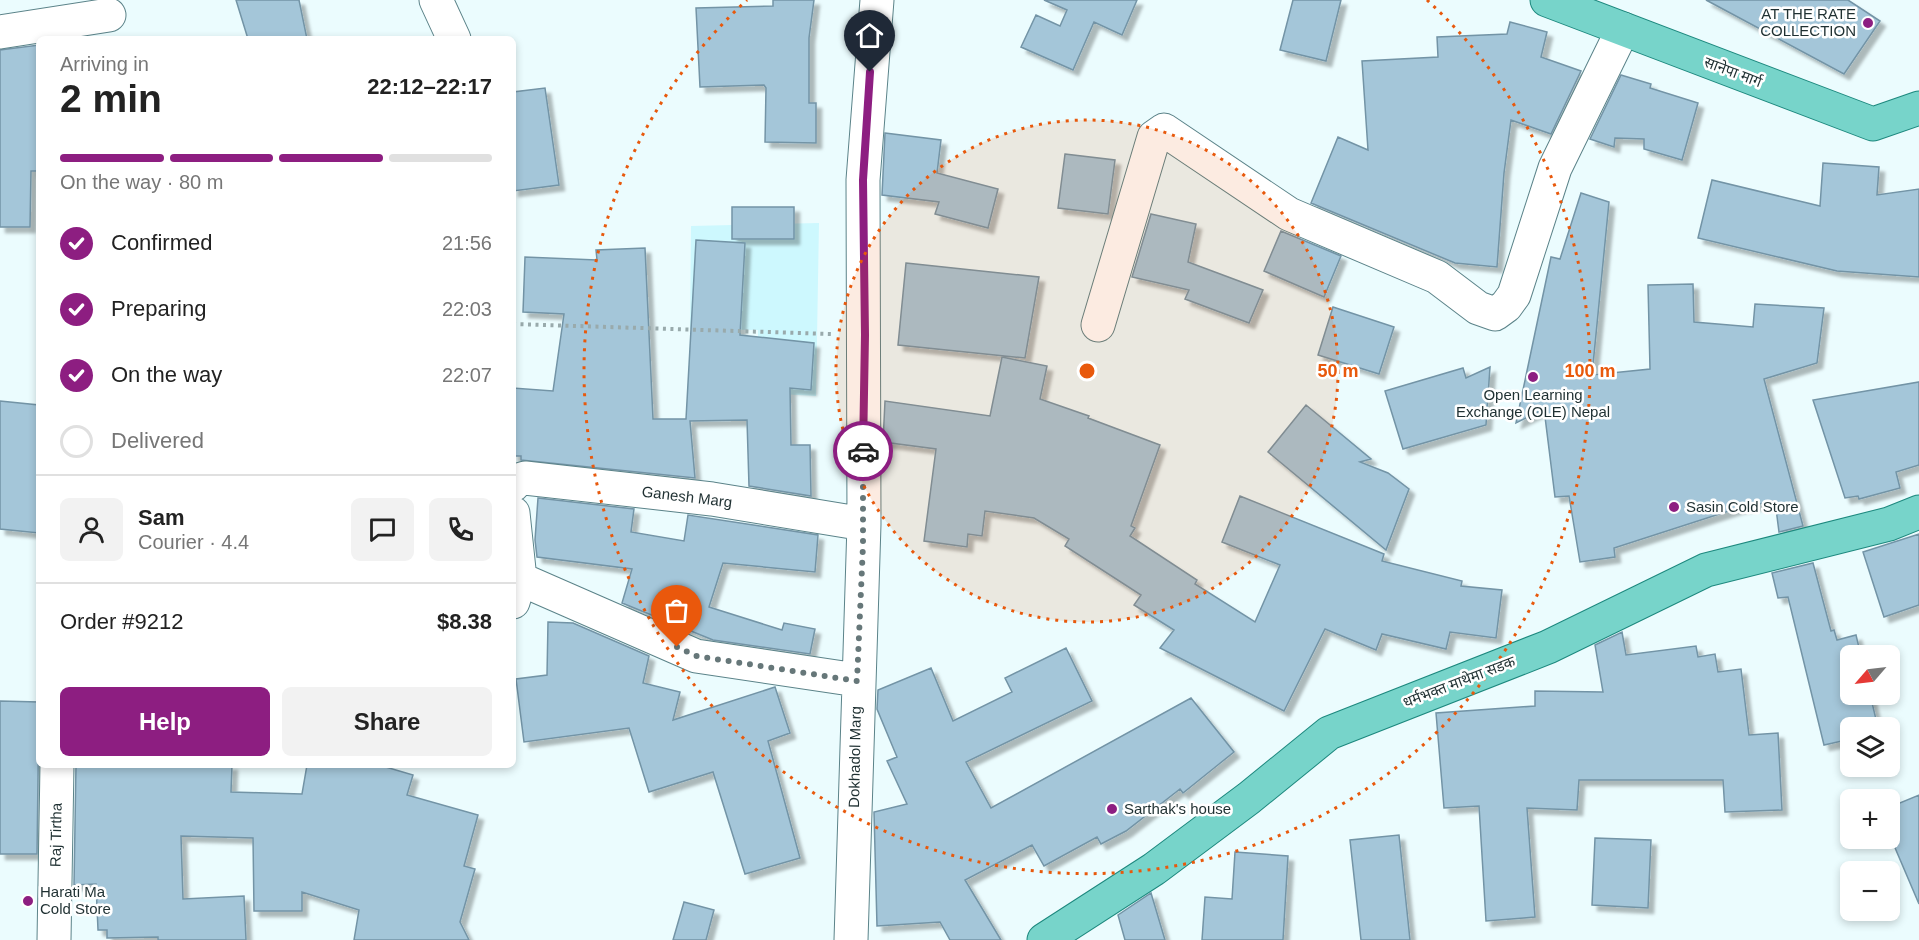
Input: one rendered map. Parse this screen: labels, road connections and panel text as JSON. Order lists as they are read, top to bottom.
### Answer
{
  "streets": {
    "main road": ["सानेपा मार्ग", "धर्मभक्त माथेमा सडक"],
    "street": ["Ganesh Marg", "Dokhadol Marg", "Raj Tirtha"]
  },
  "crossings": [
    ["Ganesh Marg", "Dokhadol Marg"]
  ],
  "places": [
    "AT THE RATE COLLECTION",
    "Open Learning Exchange (OLE) Nepal",
    "Sasin Cold Store",
    "Sarthak's house",
    "Harati Ma Cold Store"
  ],
  "north": "bottom left",
  "page": {
    "heading": ["2 min", "Arriving in", "22:12–22:17"],
    "panel": [
      "Sam",
      "Courier · 4.4",
      "Order #9212",
      "$8.38"
    ],
    "bar": "On the way · 80 m",
    "list": [
      ["Confirmed", "21:56"],
      ["Preparing", "22:03"],
      ["On the way", "22:07"],
      "Delivered"
    ],
    "map_buttons": ["+", "−"],
    "buttons": ["Help", "Share"]
  },
  "rings": ["50 m", "100 m"]
}
